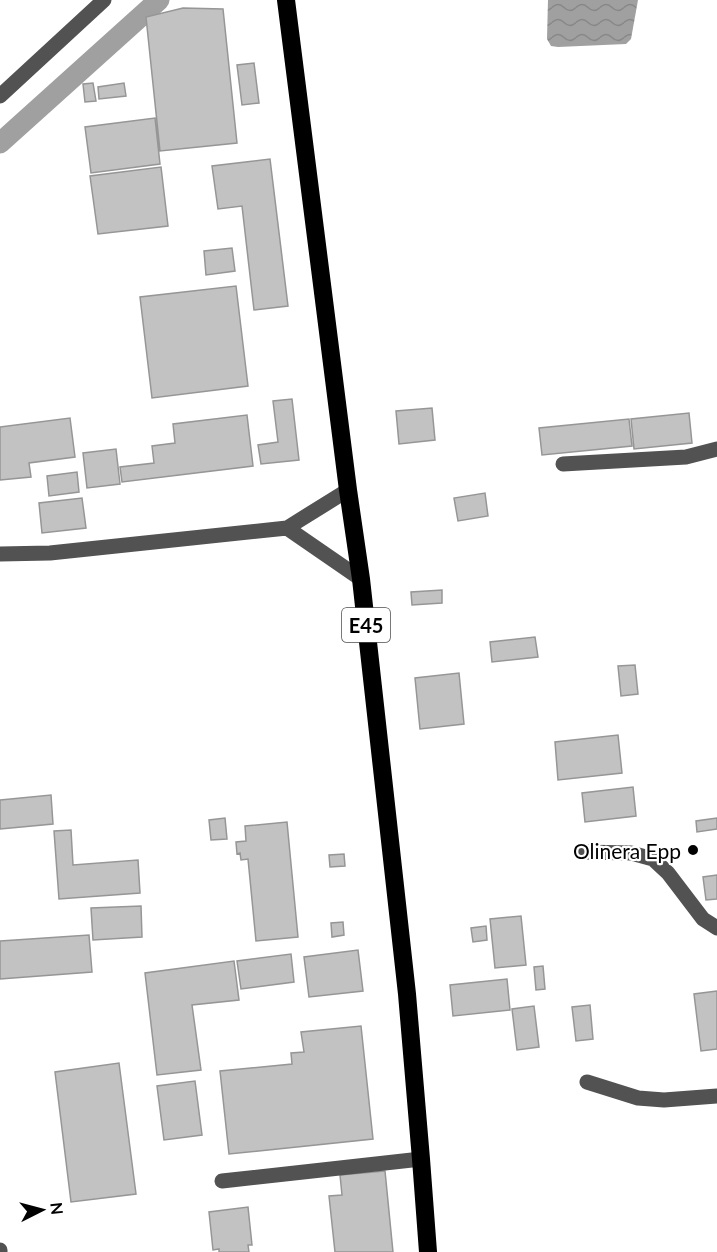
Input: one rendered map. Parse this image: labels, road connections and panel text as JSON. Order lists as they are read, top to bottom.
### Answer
{
  "streets": {
    "highway": ["E45"]
  },
  "places": ["Olinera Epp"],
  "north": "right"
}
